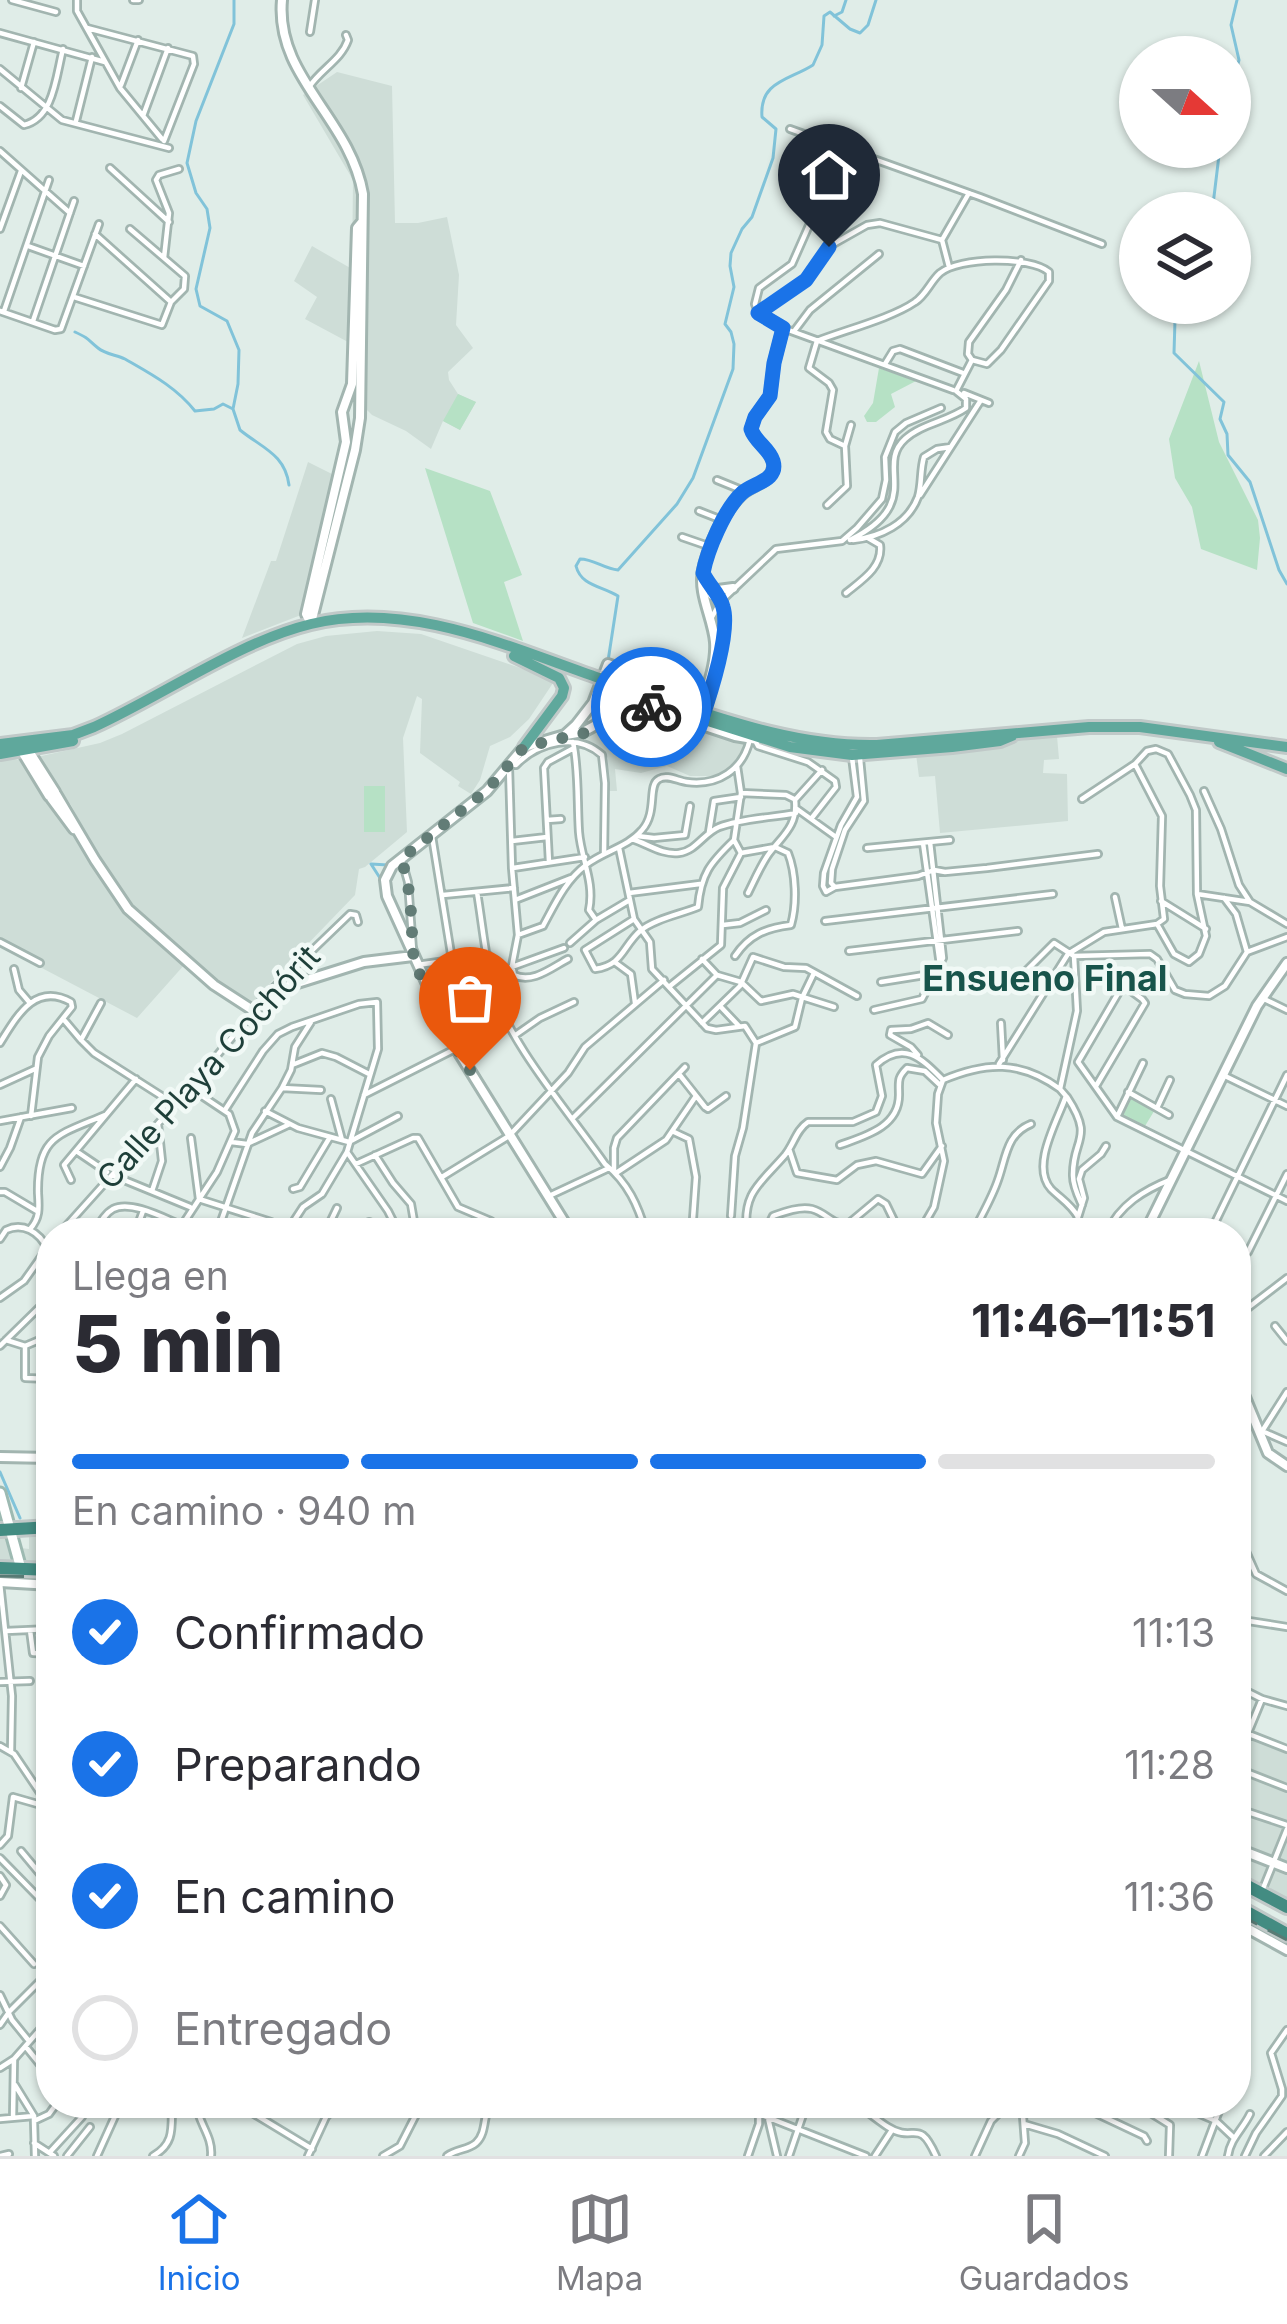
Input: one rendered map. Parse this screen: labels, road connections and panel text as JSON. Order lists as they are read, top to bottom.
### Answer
{
  "streets": {
    "street": ["Calle Playa Cochórit"]
  },
  "districts": ["Ensueno Final"],
  "north": "right",
  "page": {
    "heading": ["5 min", "Llega en", "11:46–11:51"],
    "bar": "En camino · 940 m",
    "list": [
      ["Confirmado", "11:13"],
      ["Preparando", "11:28"],
      ["En camino", "11:36"],
      "Entregado"
    ],
    "tabs": ["Inicio", "Mapa", "Guardados"]
  }
}
